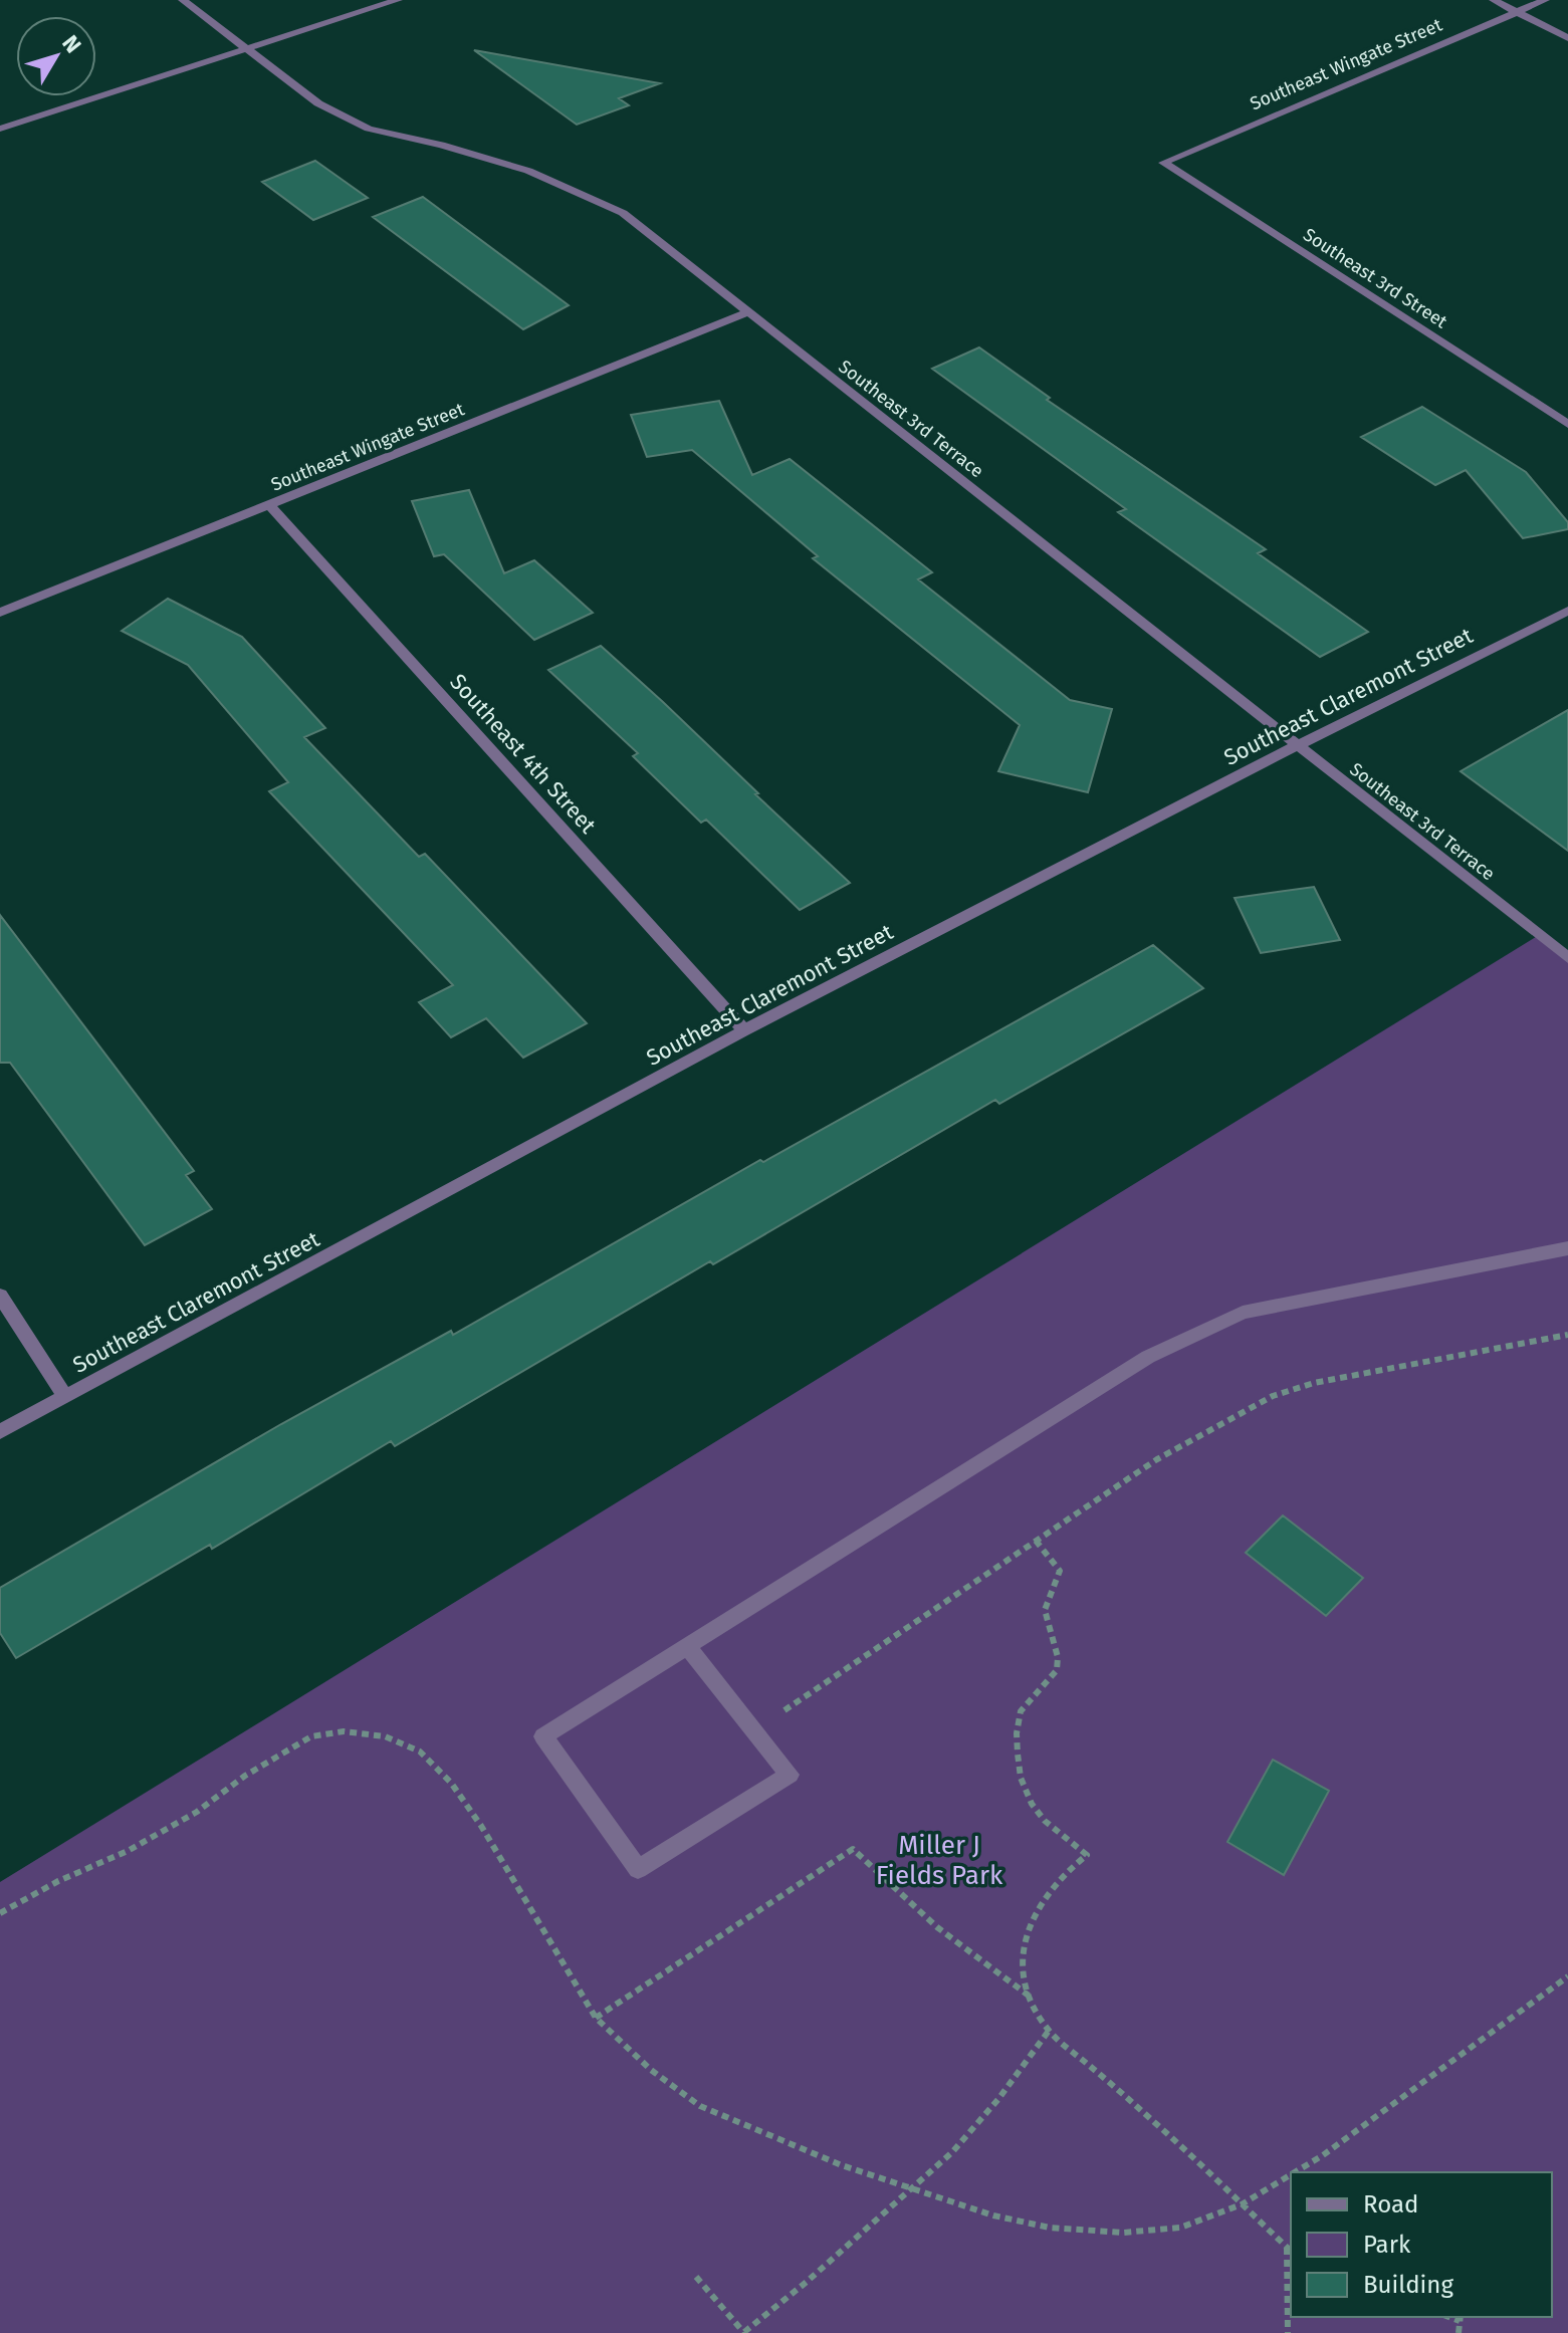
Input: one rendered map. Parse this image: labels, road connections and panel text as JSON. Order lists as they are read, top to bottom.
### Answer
{
  "streets": {
    "street": [
      "Southeast Wingate Street",
      "Southeast 3rd Street",
      "Southeast 3rd Terrace",
      "Southeast Claremont Street",
      "Southeast 4th Street"
    ]
  },
  "crossings": [
    ["Southeast Wingate Street", "Southeast 3rd Street"],
    ["Southeast Wingate Street", "Southeast 3rd Terrace"],
    ["Southeast Wingate Street", "Southeast 4th Street"],
    ["Southeast 3rd Terrace", "Southeast Claremont Street"],
    ["Southeast Claremont Street", "Southeast 4th Street"]
  ],
  "parks": ["Miller J Fields Park"],
  "legend": ["Road", "Park", "Building"],
  "north": "top right"
}
